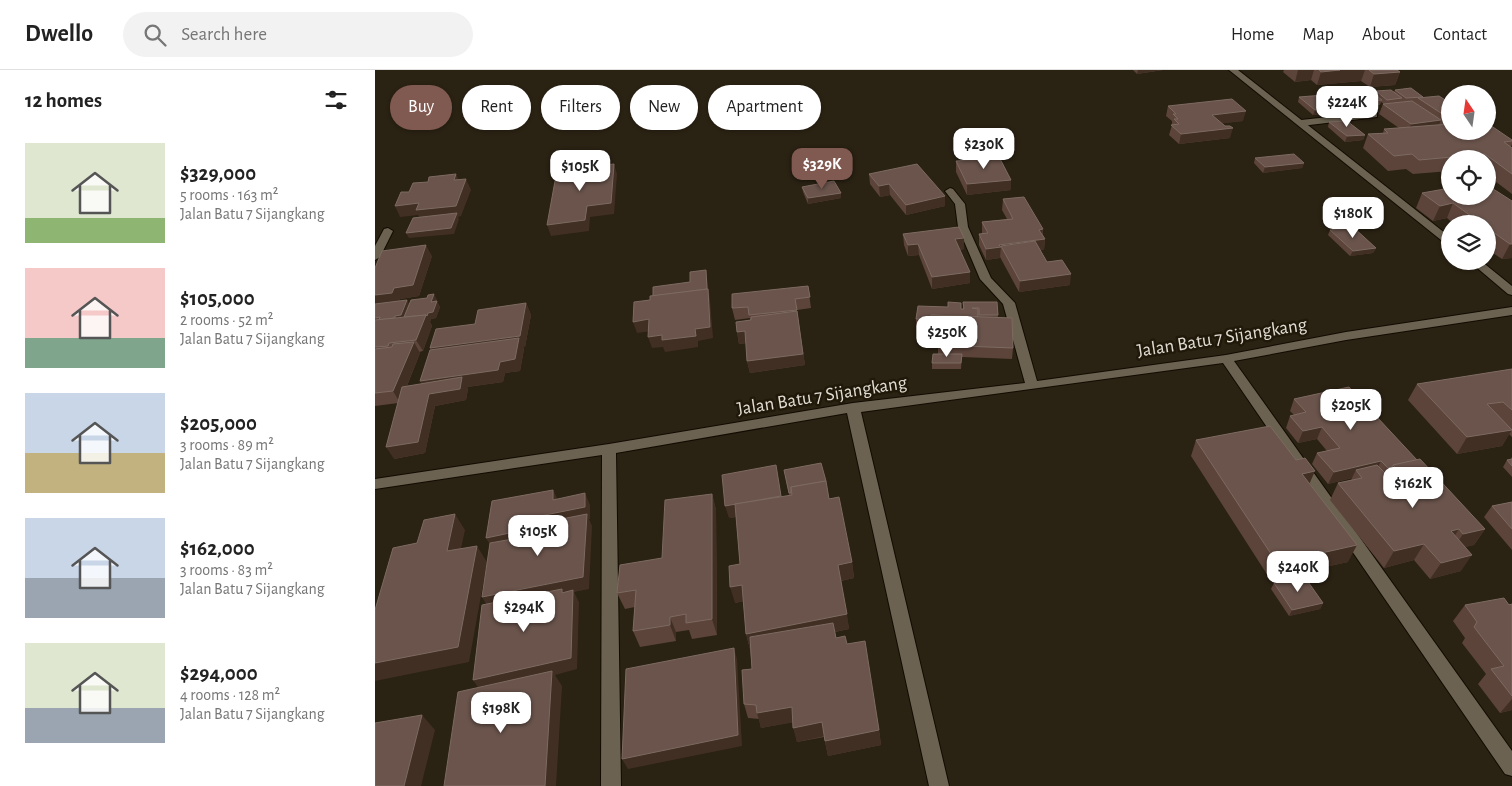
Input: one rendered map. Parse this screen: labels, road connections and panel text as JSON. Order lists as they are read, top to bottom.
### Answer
{
  "streets": {
    "street": ["Jalan Batu 7 Sijangkang"]
  },
  "north": "top",
  "page": {
    "header": "Dwello",
    "search": "Search here",
    "nav": [
      "Home",
      "Map",
      "About",
      "Contact"
    ],
    "heading": "12 homes",
    "chip": [
      "Buy",
      "Rent",
      "Filters",
      "New",
      "Apartment"
    ],
    "price": [
      "$224K",
      "$230K",
      "$329K",
      "$105K",
      "$180K",
      "$250K",
      "$205K",
      "$162K",
      "$105K",
      "$240K",
      "$294K",
      "$198K"
    ],
    "list": [
      {
        "name": "$329,000",
        "note": "5 rooms · 163 m² · Jalan Batu 7 Sijangkang"
      },
      {
        "name": "$105,000",
        "note": "2 rooms · 52 m² · Jalan Batu 7 Sijangkang"
      },
      {
        "name": "$205,000",
        "note": "3 rooms · 89 m² · Jalan Batu 7 Sijangkang"
      },
      {
        "name": "$162,000",
        "note": "3 rooms · 83 m² · Jalan Batu 7 Sijangkang"
      },
      {
        "name": "$294,000",
        "note": "4 rooms · 128 m² · Jalan Batu 7 Sijangkang"
      }
    ]
  }
}
